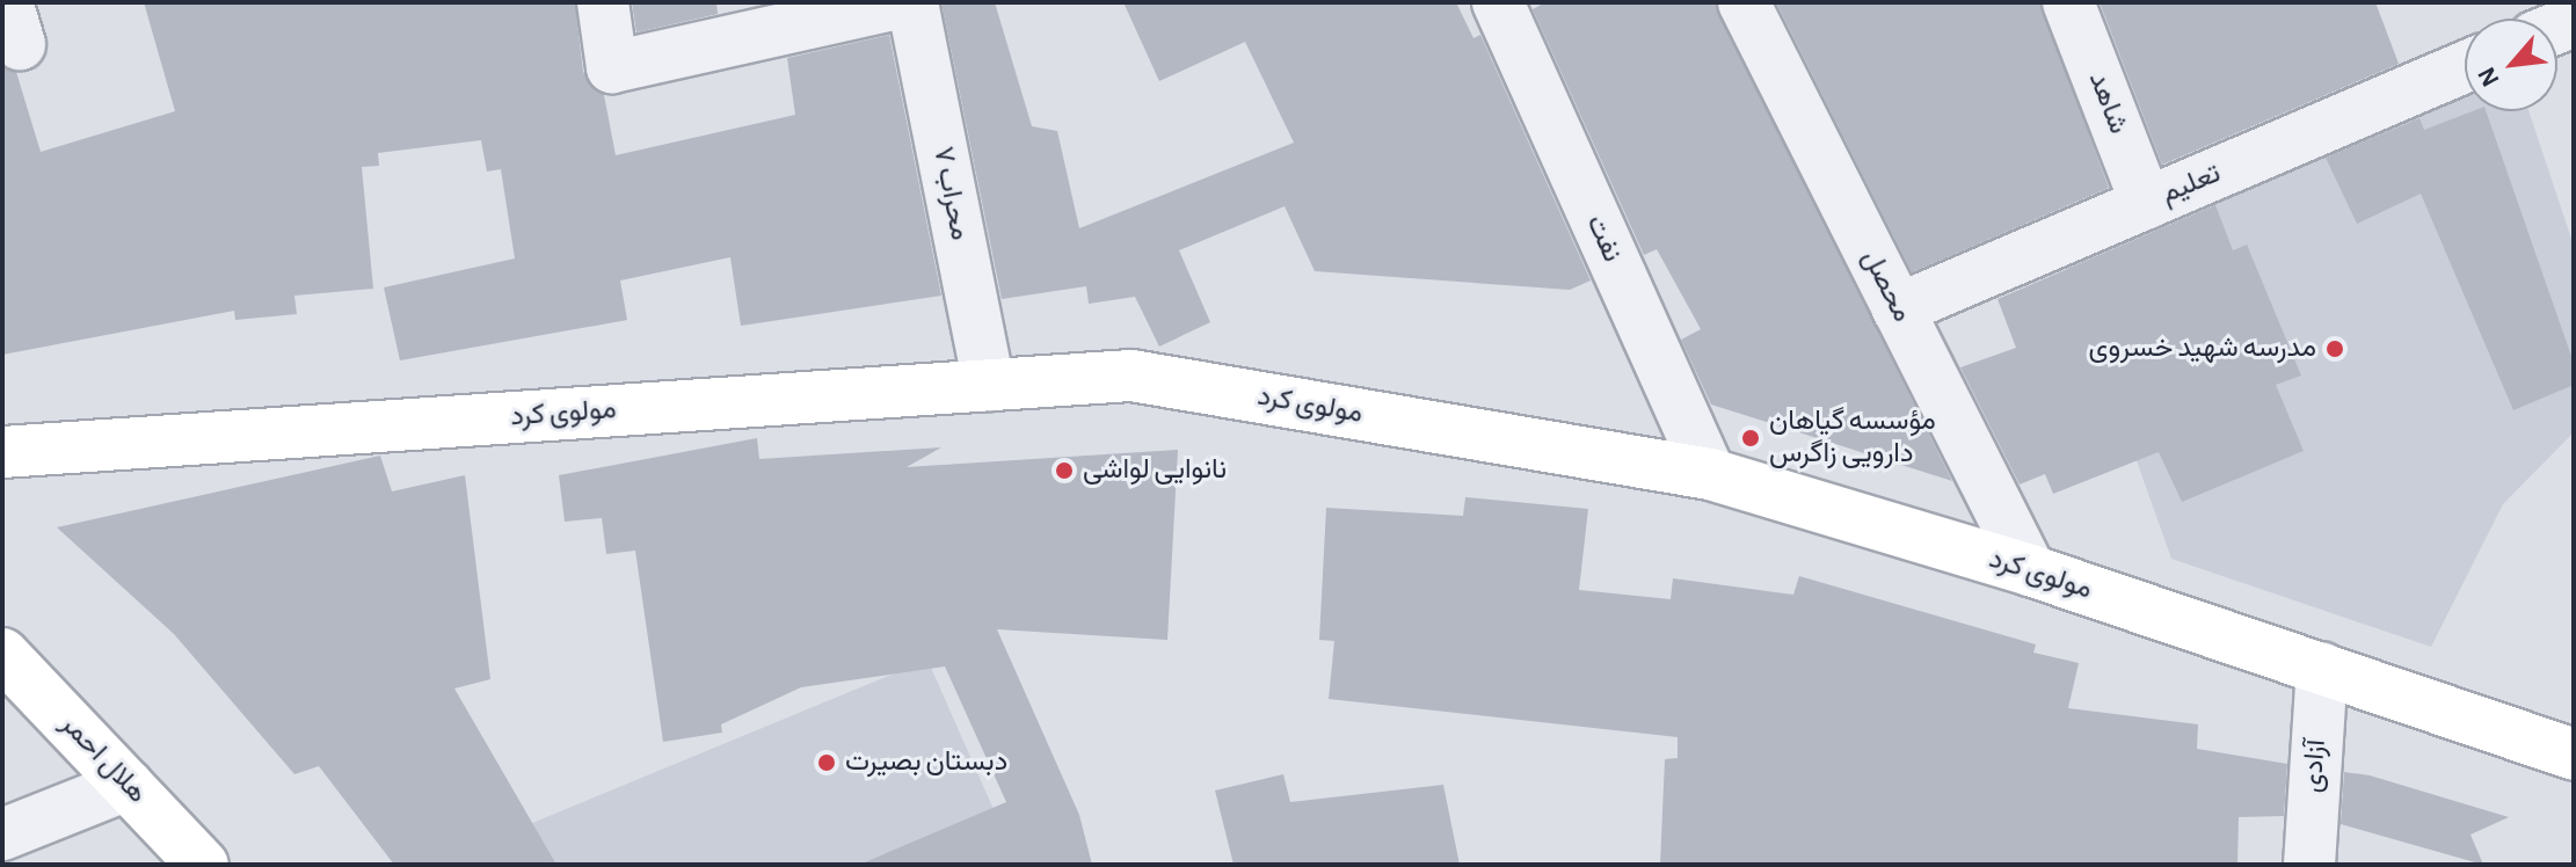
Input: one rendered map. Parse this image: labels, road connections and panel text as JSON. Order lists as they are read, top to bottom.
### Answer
{
  "streets": {
    "main road": ["مولوی کرد", "هلال احمر"],
    "street": [
      "شاهد",
      "تعلیم",
      "محراب ۷",
      "نفت",
      "محصل",
      "آزادی"
    ]
  },
  "crossings": [
    ["شاهد", "تعلیم"],
    ["تعلیم", "محصل"],
    ["محراب ۷", "مولوی کرد"],
    ["نفت", "مولوی کرد"],
    ["محصل", "مولوی کرد"],
    ["مولوی کرد", "آزادی"]
  ],
  "places": [
    "مدرسه شهید خسروی",
    "مؤسسه گیاهان دارویی زاگرس",
    "نانوایی لواشی",
    "دبستان بصیرت"
  ],
  "north": "bottom left"
}
